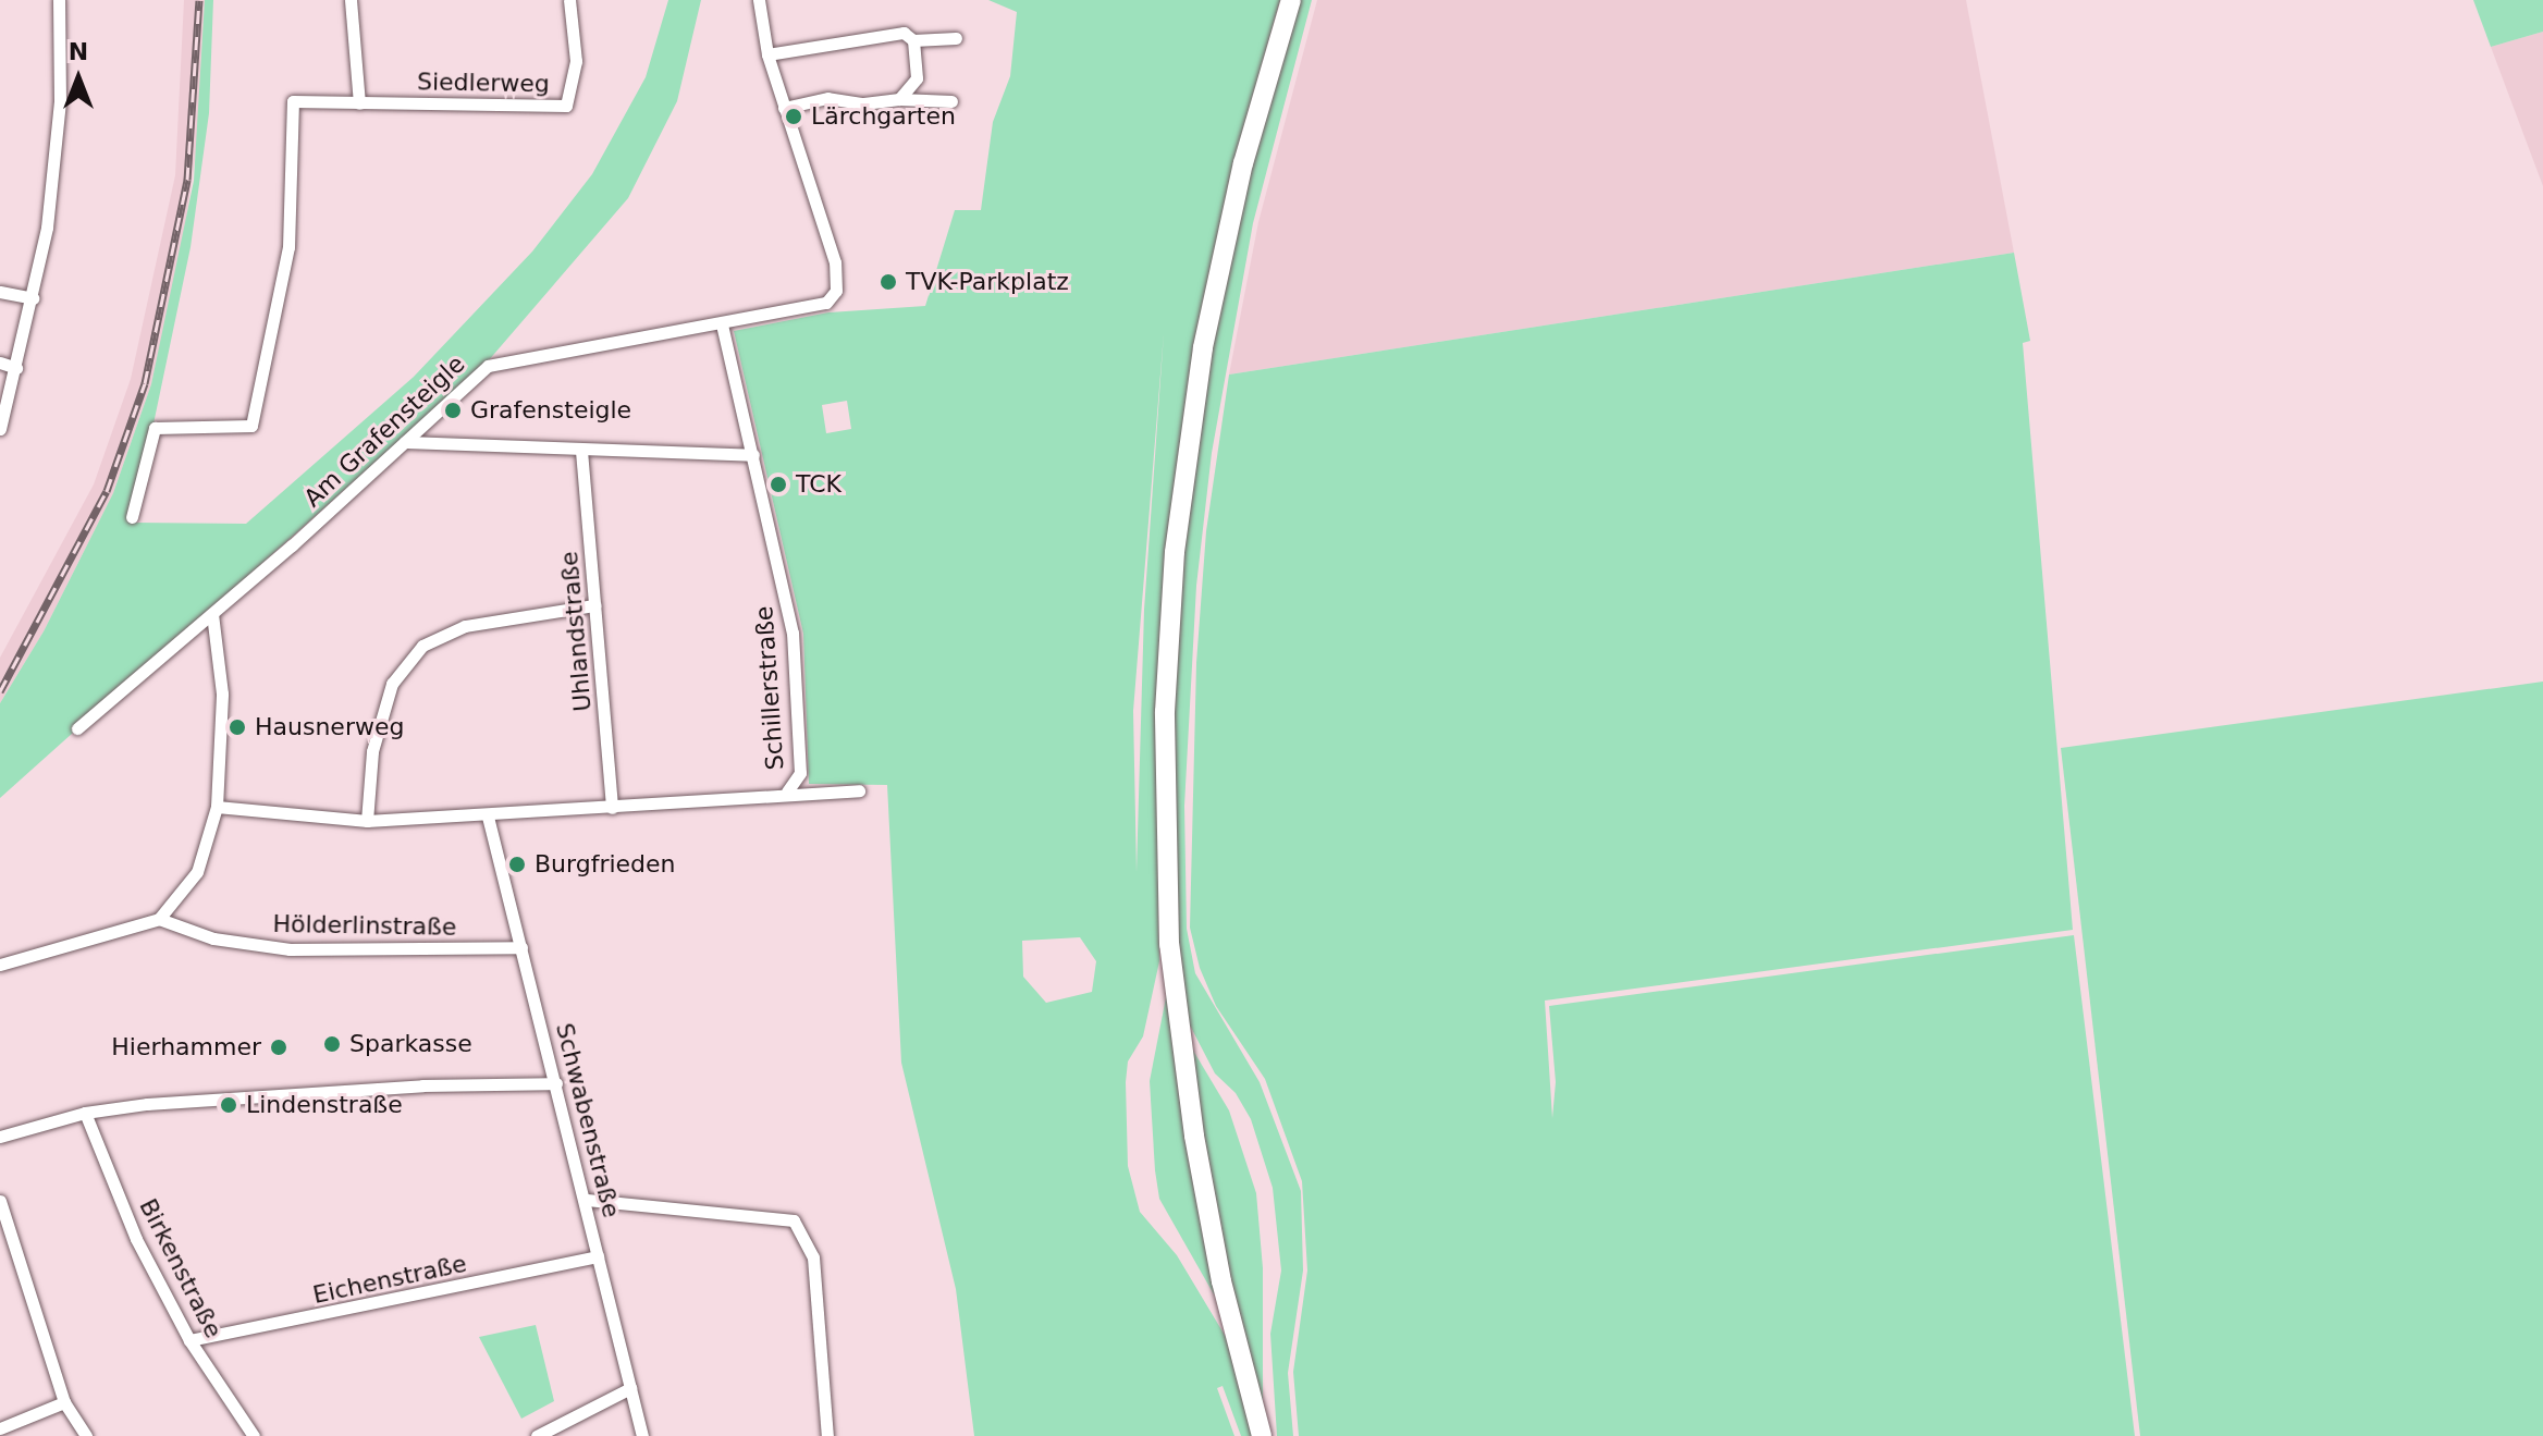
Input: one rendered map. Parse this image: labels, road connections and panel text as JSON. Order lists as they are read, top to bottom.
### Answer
{
  "streets": {
    "street": [
      "Siedlerweg",
      "Am Grafensteigle",
      "Uhlandstraße",
      "Schillerstraße",
      "Hölderlinstraße",
      "Schwabenstraße",
      "Birkenstraße",
      "Eichenstraße"
    ]
  },
  "crossings": [
    ["Am Grafensteigle", "Schillerstraße"],
    ["Hölderlinstraße", "Schwabenstraße"],
    ["Schwabenstraße", "Eichenstraße"],
    ["Birkenstraße", "Eichenstraße"]
  ],
  "places": [
    "Lärchgarten",
    "TVK-Parkplatz",
    "Grafensteigle",
    "TCK",
    "Hausnerweg",
    "Burgfrieden",
    "Sparkasse",
    "Hierhammer",
    "Lindenstraße"
  ],
  "north": "top"
}
